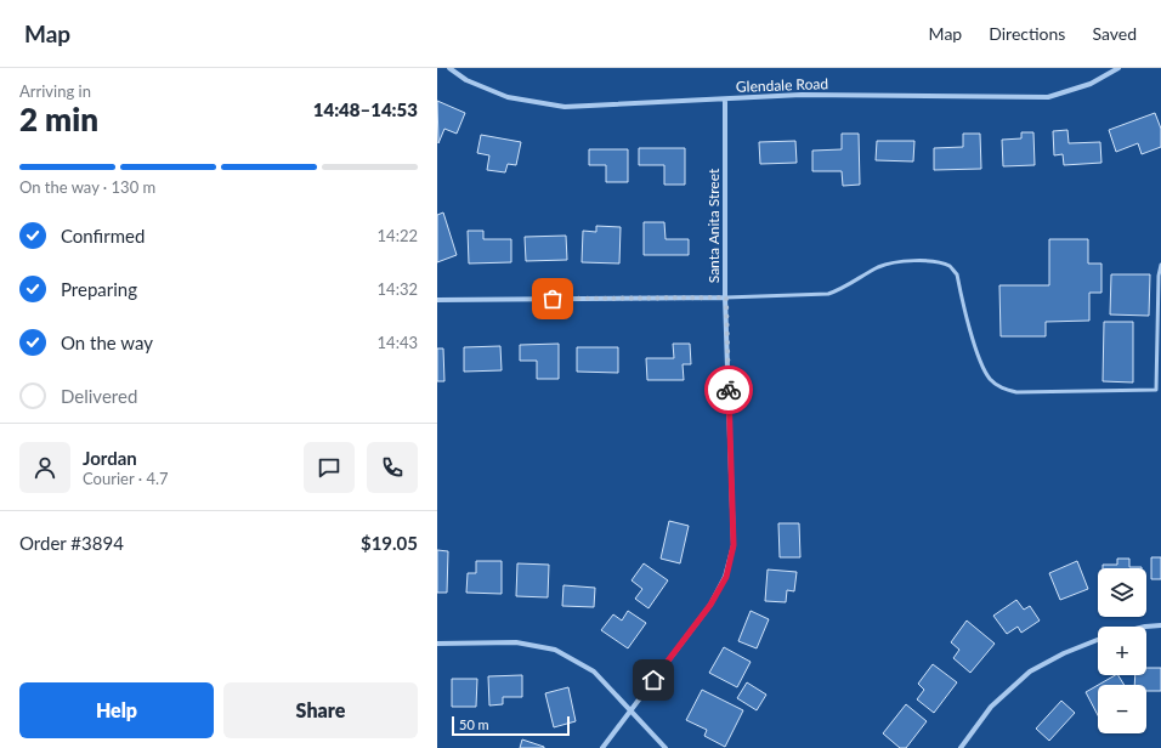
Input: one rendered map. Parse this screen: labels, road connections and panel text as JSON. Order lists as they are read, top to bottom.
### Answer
{
  "streets": {
    "street": ["Glendale Road", "Santa Anita Street"]
  },
  "crossings": [
    ["Glendale Road", "Santa Anita Street"]
  ],
  "scale_bar": "50 m",
  "page": {
    "header": "Map",
    "nav": ["Map", "Directions", "Saved"],
    "heading": ["2 min", "Arriving in", "14:48–14:53"],
    "panel": [
      "Jordan",
      "Courier · 4.7",
      "Order #3894",
      "$19.05"
    ],
    "bar": "On the way · 130 m",
    "list": [
      ["Confirmed", "14:22"],
      ["Preparing", "14:32"],
      ["On the way", "14:43"],
      "Delivered"
    ],
    "map_buttons": ["+", "−"],
    "buttons": ["Help", "Share"],
    "scale": "50 m"
  }
}
